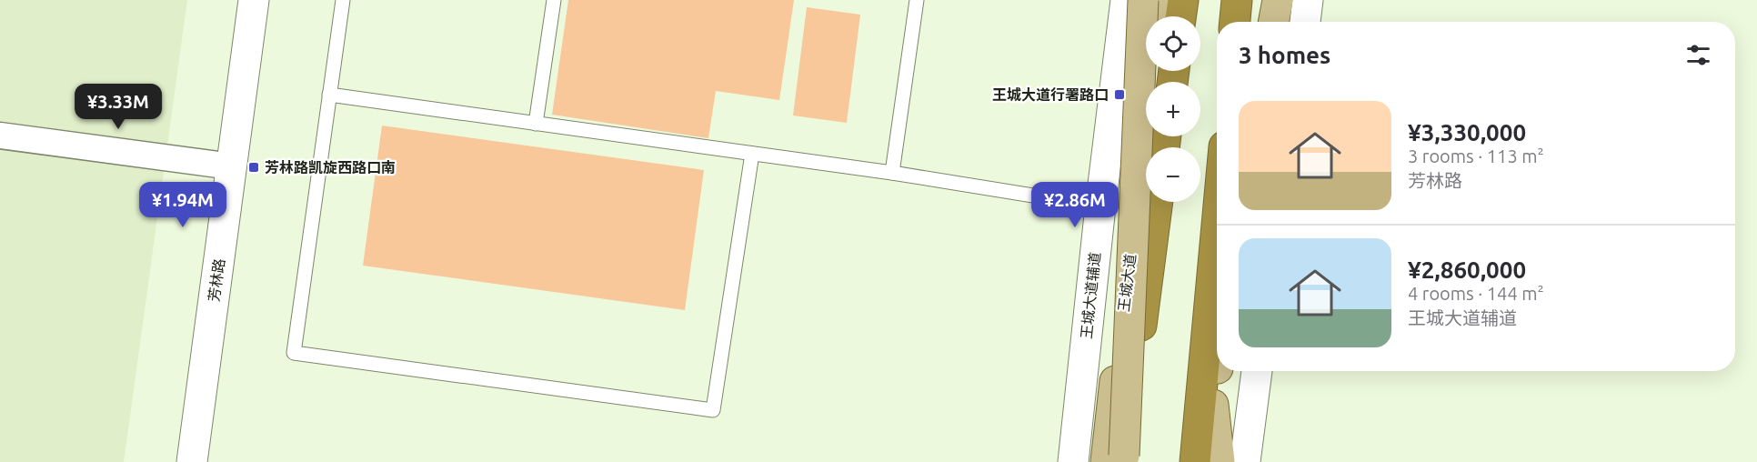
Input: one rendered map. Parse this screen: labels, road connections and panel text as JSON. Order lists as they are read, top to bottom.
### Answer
{
  "streets": {
    "highway": ["王城大道"],
    "street": ["芳林路", "王城大道辅道"]
  },
  "places": {
    "transit": ["王城大道行署路口", "芳林路凯旋西路口南"]
  },
  "page": {
    "map_buttons": ["+", "−"],
    "heading": "3 homes",
    "price": ["¥3.33M", "¥1.94M", "¥2.86M"],
    "list": [
      {
        "name": "¥3,330,000",
        "note": "3 rooms · 113 m² · 芳林路"
      },
      {
        "name": "¥2,860,000",
        "note": "4 rooms · 144 m² · 王城大道辅道"
      }
    ]
  }
}
